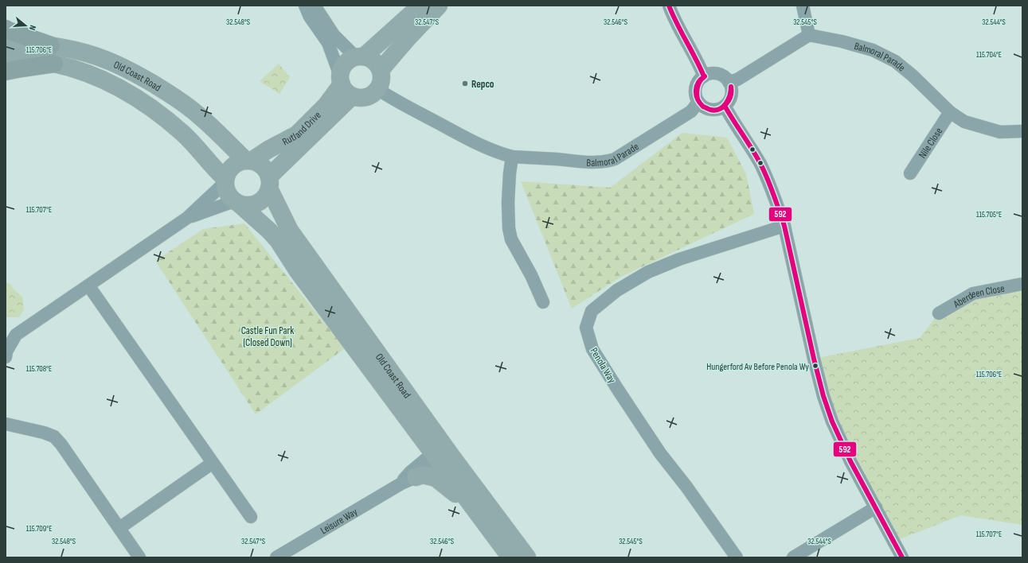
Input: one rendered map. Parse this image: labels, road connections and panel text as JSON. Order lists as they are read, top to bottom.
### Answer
{
  "streets": {
    "main road": ["Old Coast Road", "Rutland Drive"],
    "street": [
      "Balmoral Parade",
      "Nile Close",
      "Aberdeen Close",
      "Penola Way",
      "Leisure Way"
    ]
  },
  "crossings": [
    ["Balmoral Parade", "Rutland Drive"],
    ["Balmoral Parade", "Nile Close"],
    ["Old Coast Road", "Rutland Drive"],
    ["Old Coast Road", "Leisure Way"]
  ],
  "parks": ["Castle Fun Park (Closed Down)"],
  "places": ["Repco", "Hungerford Av Before Penola Wy"],
  "lines": ["transit line 592"],
  "north": "right",
  "coordinates": [
    "32.548°S",
    "32.547°S",
    "32.546°S",
    "32.545°S",
    "32.544°S",
    "115.706°E",
    "115.704°E",
    "115.707°E",
    "115.705°E",
    "115.708°E",
    "115.709°E"
  ]
}
